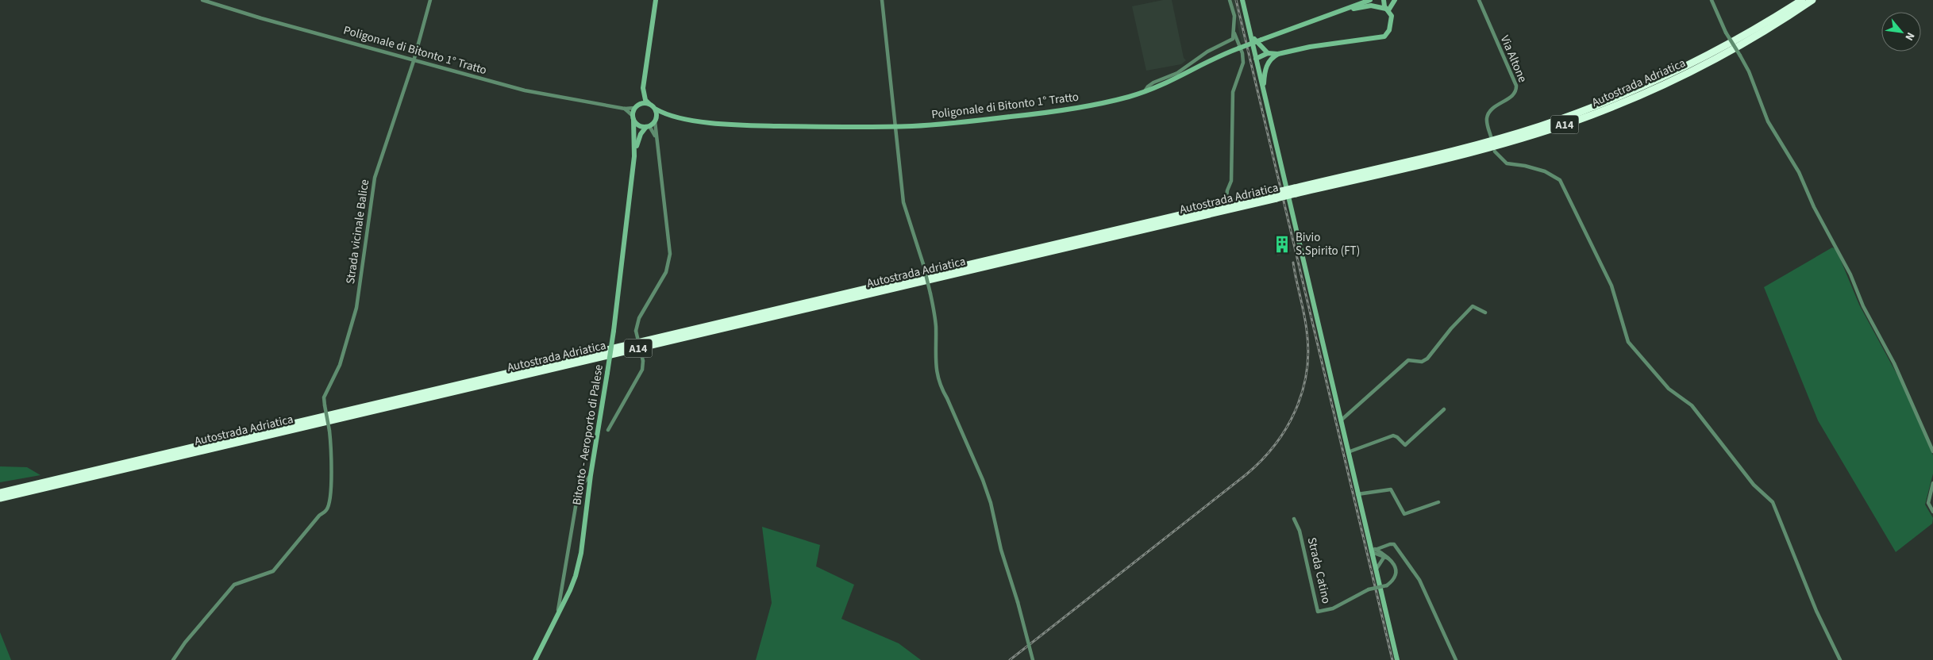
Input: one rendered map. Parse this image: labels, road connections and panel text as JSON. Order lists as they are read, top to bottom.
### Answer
{
  "streets": {
    "highway": ["Autostrada Adriatica", "A14"],
    "main road": ["Poligonale di Bitonto 1° Tratto", "Bitonto - Aeroporto di Palese"],
    "street": ["Via Altone", "Strada vicinale Balice", "Strada Catino"]
  },
  "crossings": [
    ["Poligonale di Bitonto 1° Tratto", "Strada vicinale Balice"]
  ],
  "places": {
    "building": ["Bivio S.Spirito (FT)"]
  },
  "north": "bottom right"
}
